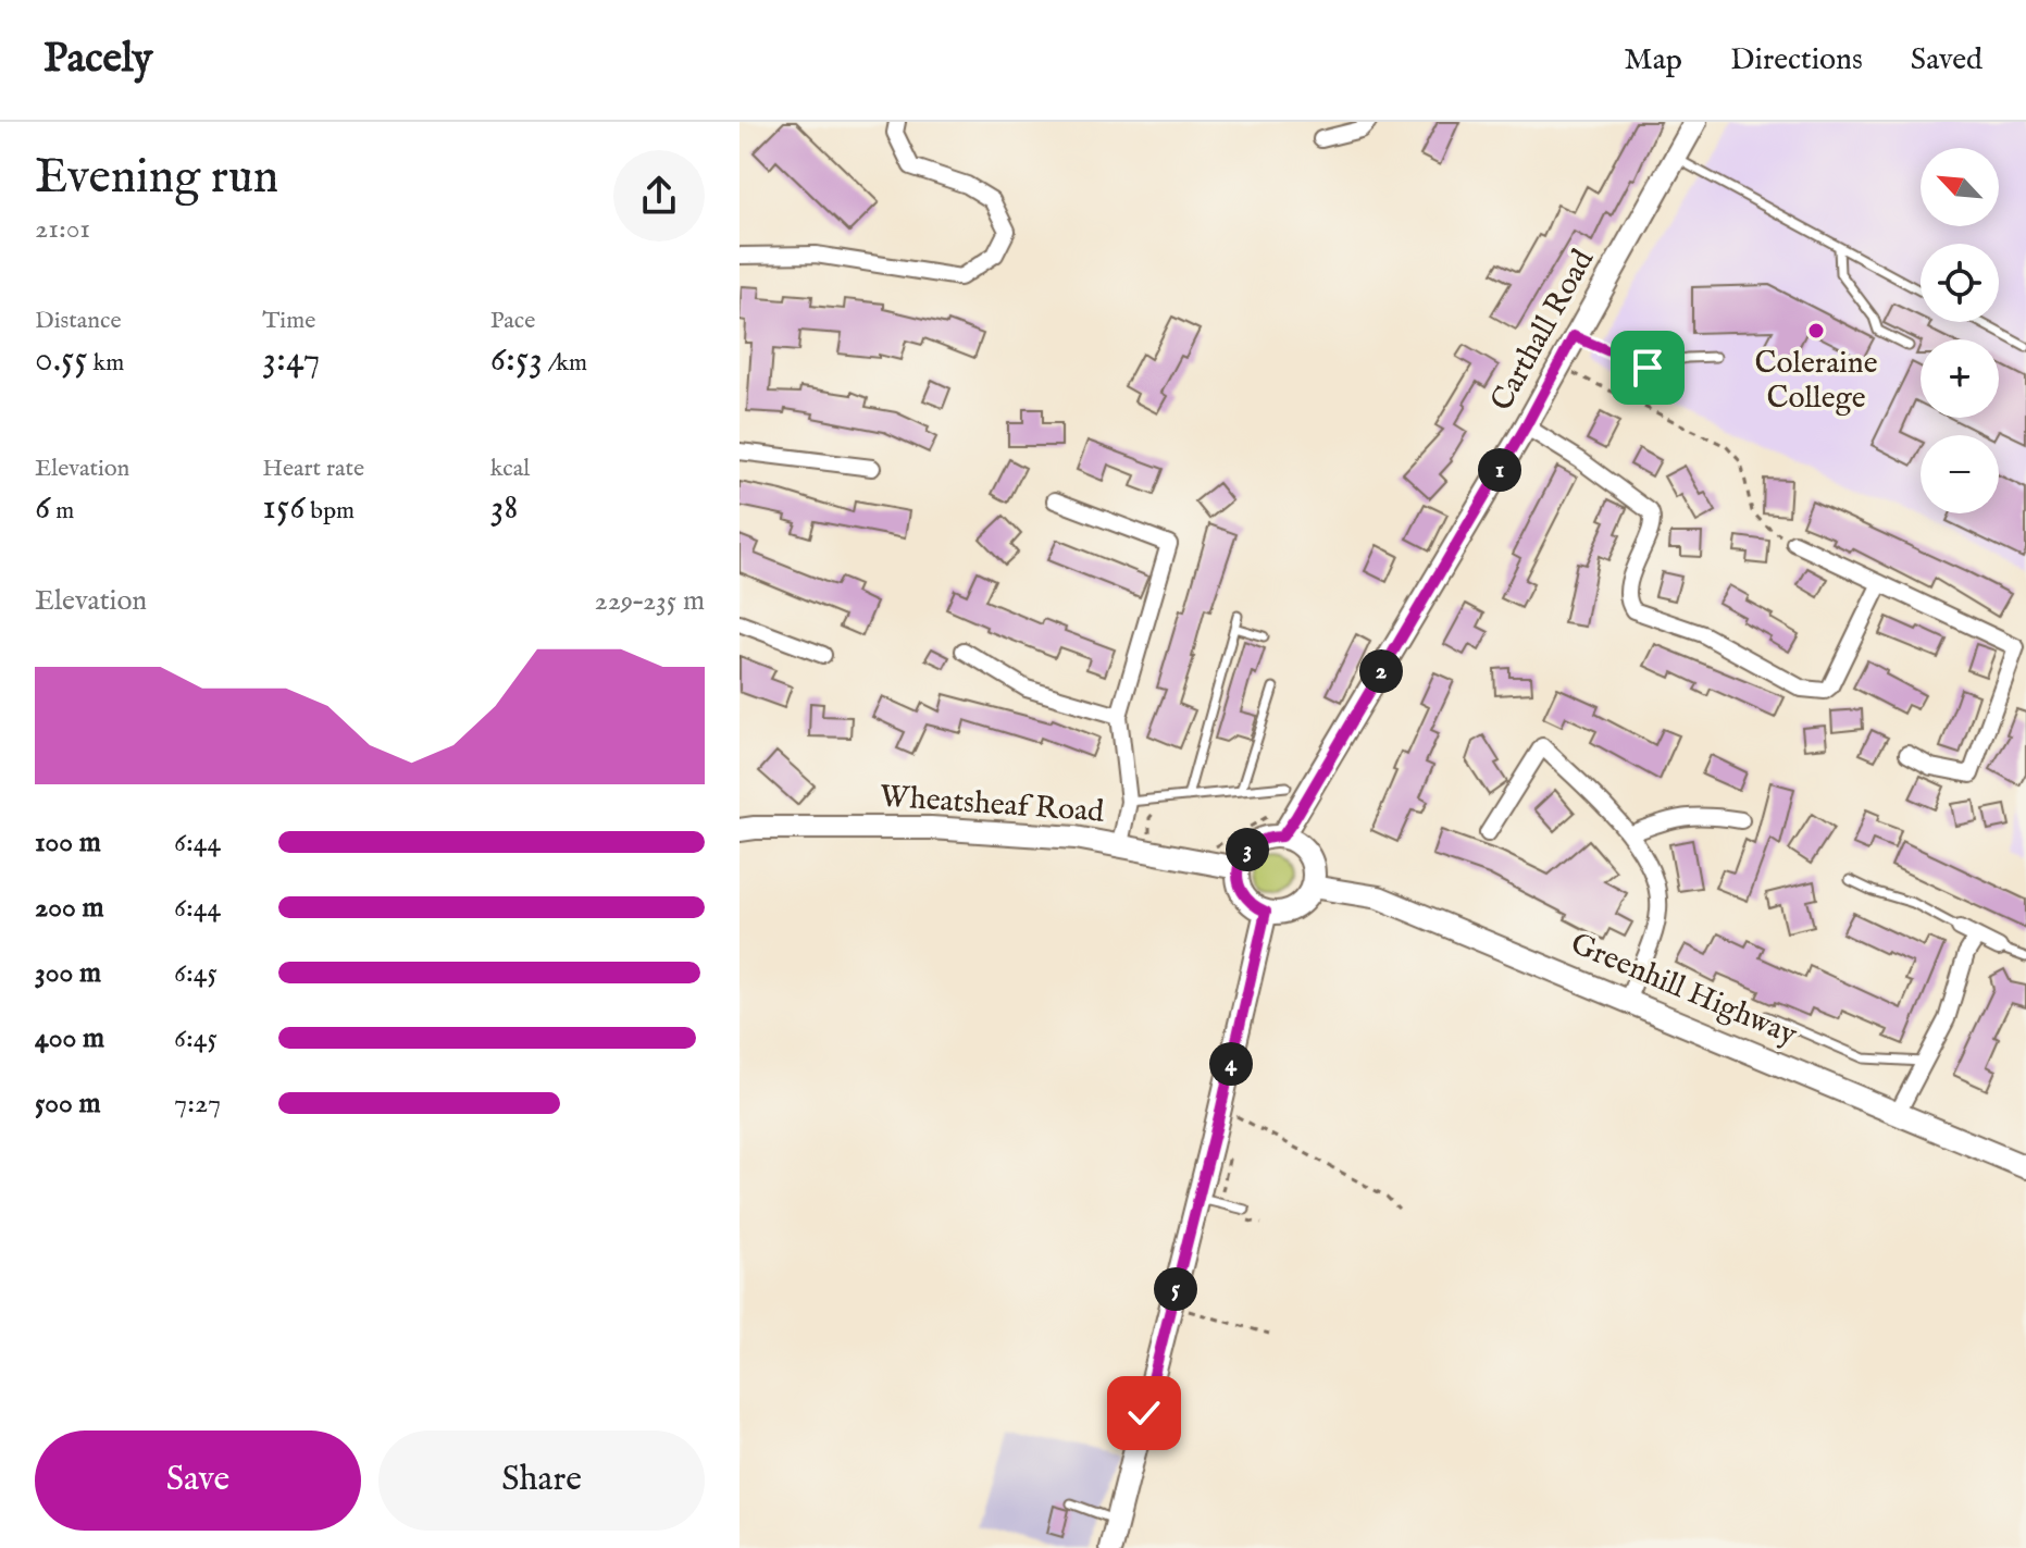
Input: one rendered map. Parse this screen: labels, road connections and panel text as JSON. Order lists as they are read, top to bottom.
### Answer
{
  "streets": {
    "main road": ["Carthall Road", "Wheatsheaf Road", "Greenhill Highway"]
  },
  "crossings": [
    ["Carthall Road", "Wheatsheaf Road"],
    ["Carthall Road", "Greenhill Highway"],
    ["Wheatsheaf Road", "Greenhill Highway"]
  ],
  "places": ["Coleraine College"],
  "north": "top left",
  "page": {
    "header": "Pacely",
    "nav": ["Map", "Directions", "Saved"],
    "heading": ["Evening run", "21:01"],
    "map_buttons": ["+", "−"],
    "stats": [
      ["Distance", "0.55 km"],
      ["Time", "3:47"],
      ["Pace", "6:53 /km"],
      ["Elevation", "6 m"],
      ["Heart rate", "156 bpm"],
      ["kcal", "38"]
    ],
    "pins": [
      "1",
      "2",
      "3",
      "4",
      "5"
    ],
    "chart": ["Elevation", "229–235 m"],
    "list": [
      {
        "name": "100 m",
        "note": "6:44"
      },
      {
        "name": "200 m",
        "note": "6:44"
      },
      {
        "name": "300 m",
        "note": "6:45"
      },
      {
        "name": "400 m",
        "note": "6:45"
      },
      {
        "name": "500 m",
        "note": "7:27"
      }
    ],
    "buttons": ["Save", "Share"]
  }
}
